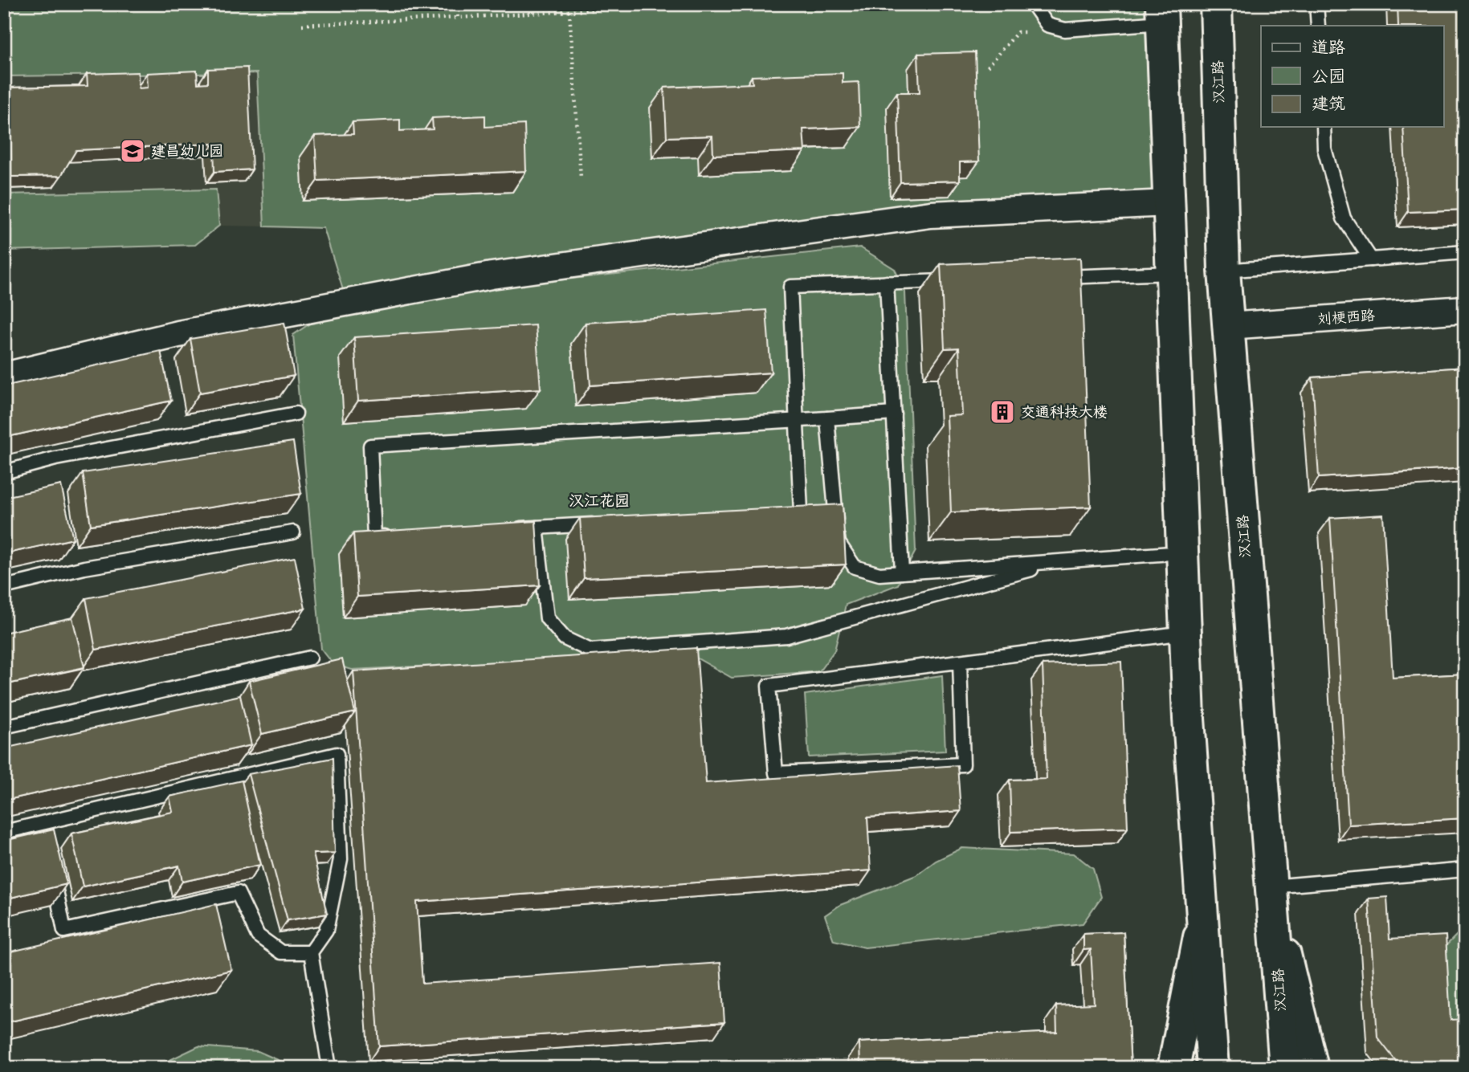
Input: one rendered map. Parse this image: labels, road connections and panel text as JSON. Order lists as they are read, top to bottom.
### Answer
{
  "streets": {
    "main road": ["汉江路"],
    "street": ["刘梗西路"]
  },
  "crossings": [
    ["汉江路", "刘梗西路"]
  ],
  "districts": ["汉江花园"],
  "places": {
    "school or university": ["建昌幼儿园"],
    "building": ["交通科技大楼"]
  },
  "legend": ["道路", "公园", "建筑"]
}
